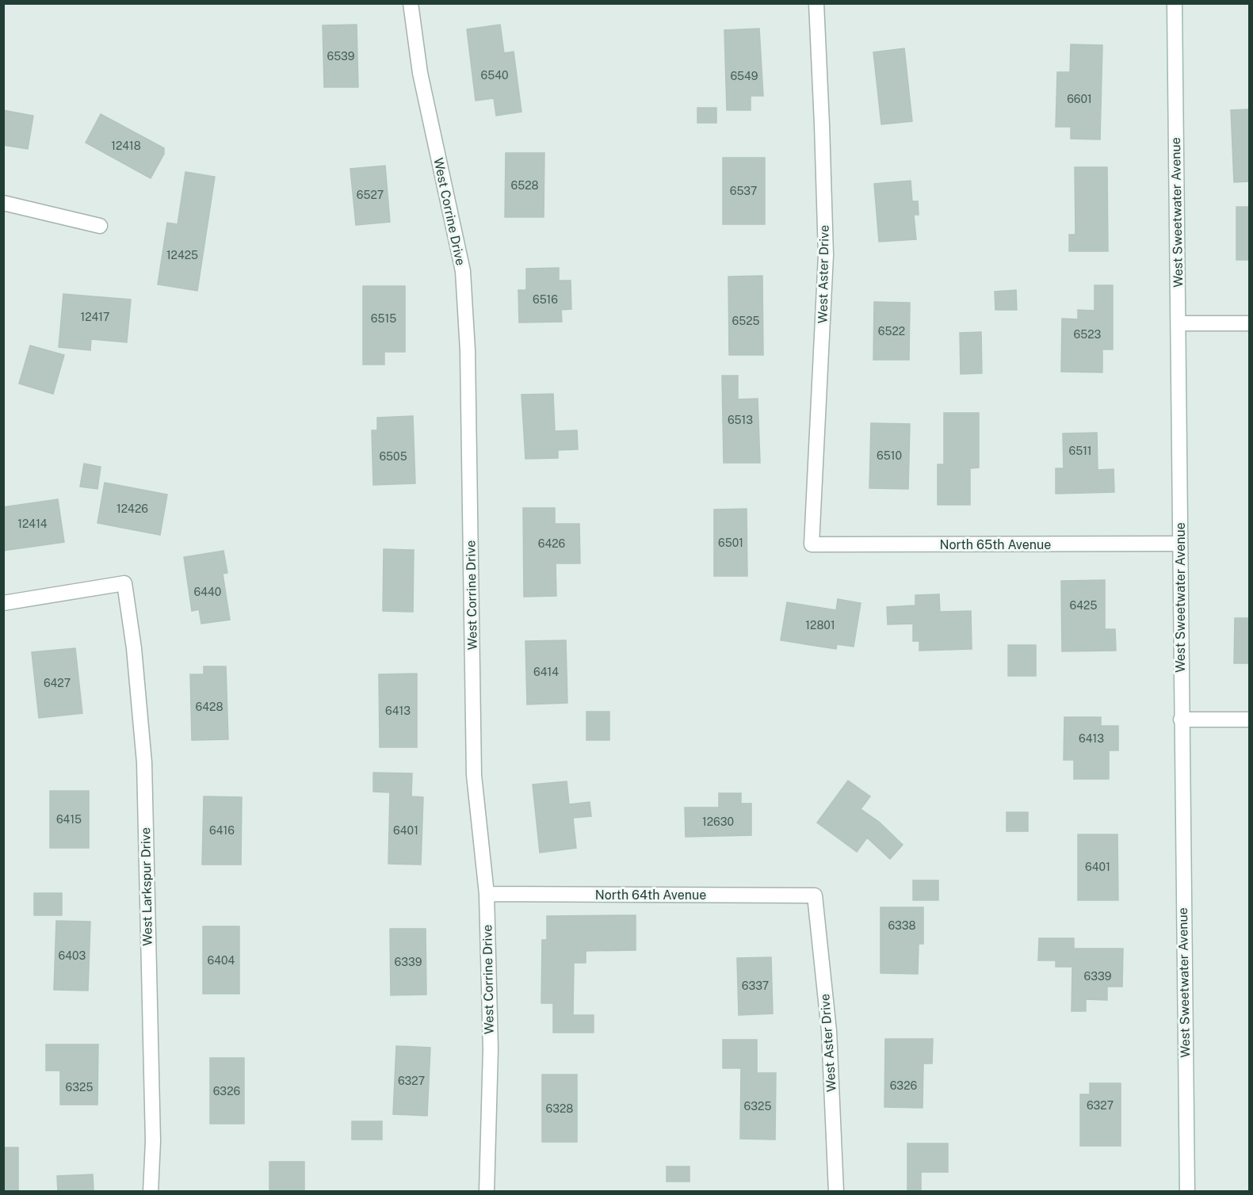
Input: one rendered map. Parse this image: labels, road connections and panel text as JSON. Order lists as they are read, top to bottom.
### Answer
{
  "streets": {
    "street": [
      "West Corrine Drive",
      "West Sweetwater Avenue",
      "West Aster Drive",
      "North 65th Avenue",
      "West Larkspur Drive",
      "North 64th Avenue"
    ]
  },
  "crossings": [
    ["West Corrine Drive", "North 64th Avenue"],
    ["West Sweetwater Avenue", "North 65th Avenue"],
    ["West Aster Drive", "North 65th Avenue"],
    ["West Aster Drive", "North 64th Avenue"]
  ],
  "house_numbers": [
    "6539",
    "6540",
    "6549",
    "6601",
    "12418",
    "6528",
    "6537",
    "6527",
    "12425",
    "6516",
    "12417",
    "6515",
    "6525",
    "6522",
    "6523",
    "6513",
    "6511",
    "6510",
    "6505",
    "12426",
    "12414",
    "6501",
    "6426",
    "6440",
    "6425",
    "12801",
    "6414",
    "6427",
    "6428",
    "6413",
    "6413",
    "6415",
    "12630",
    "6416",
    "6401",
    "6401",
    "6338",
    "6403",
    "6404",
    "6339",
    "6339",
    "6337",
    "6327",
    "6326",
    "6325",
    "6326",
    "6327",
    "6325",
    "6328"
  ]
}
